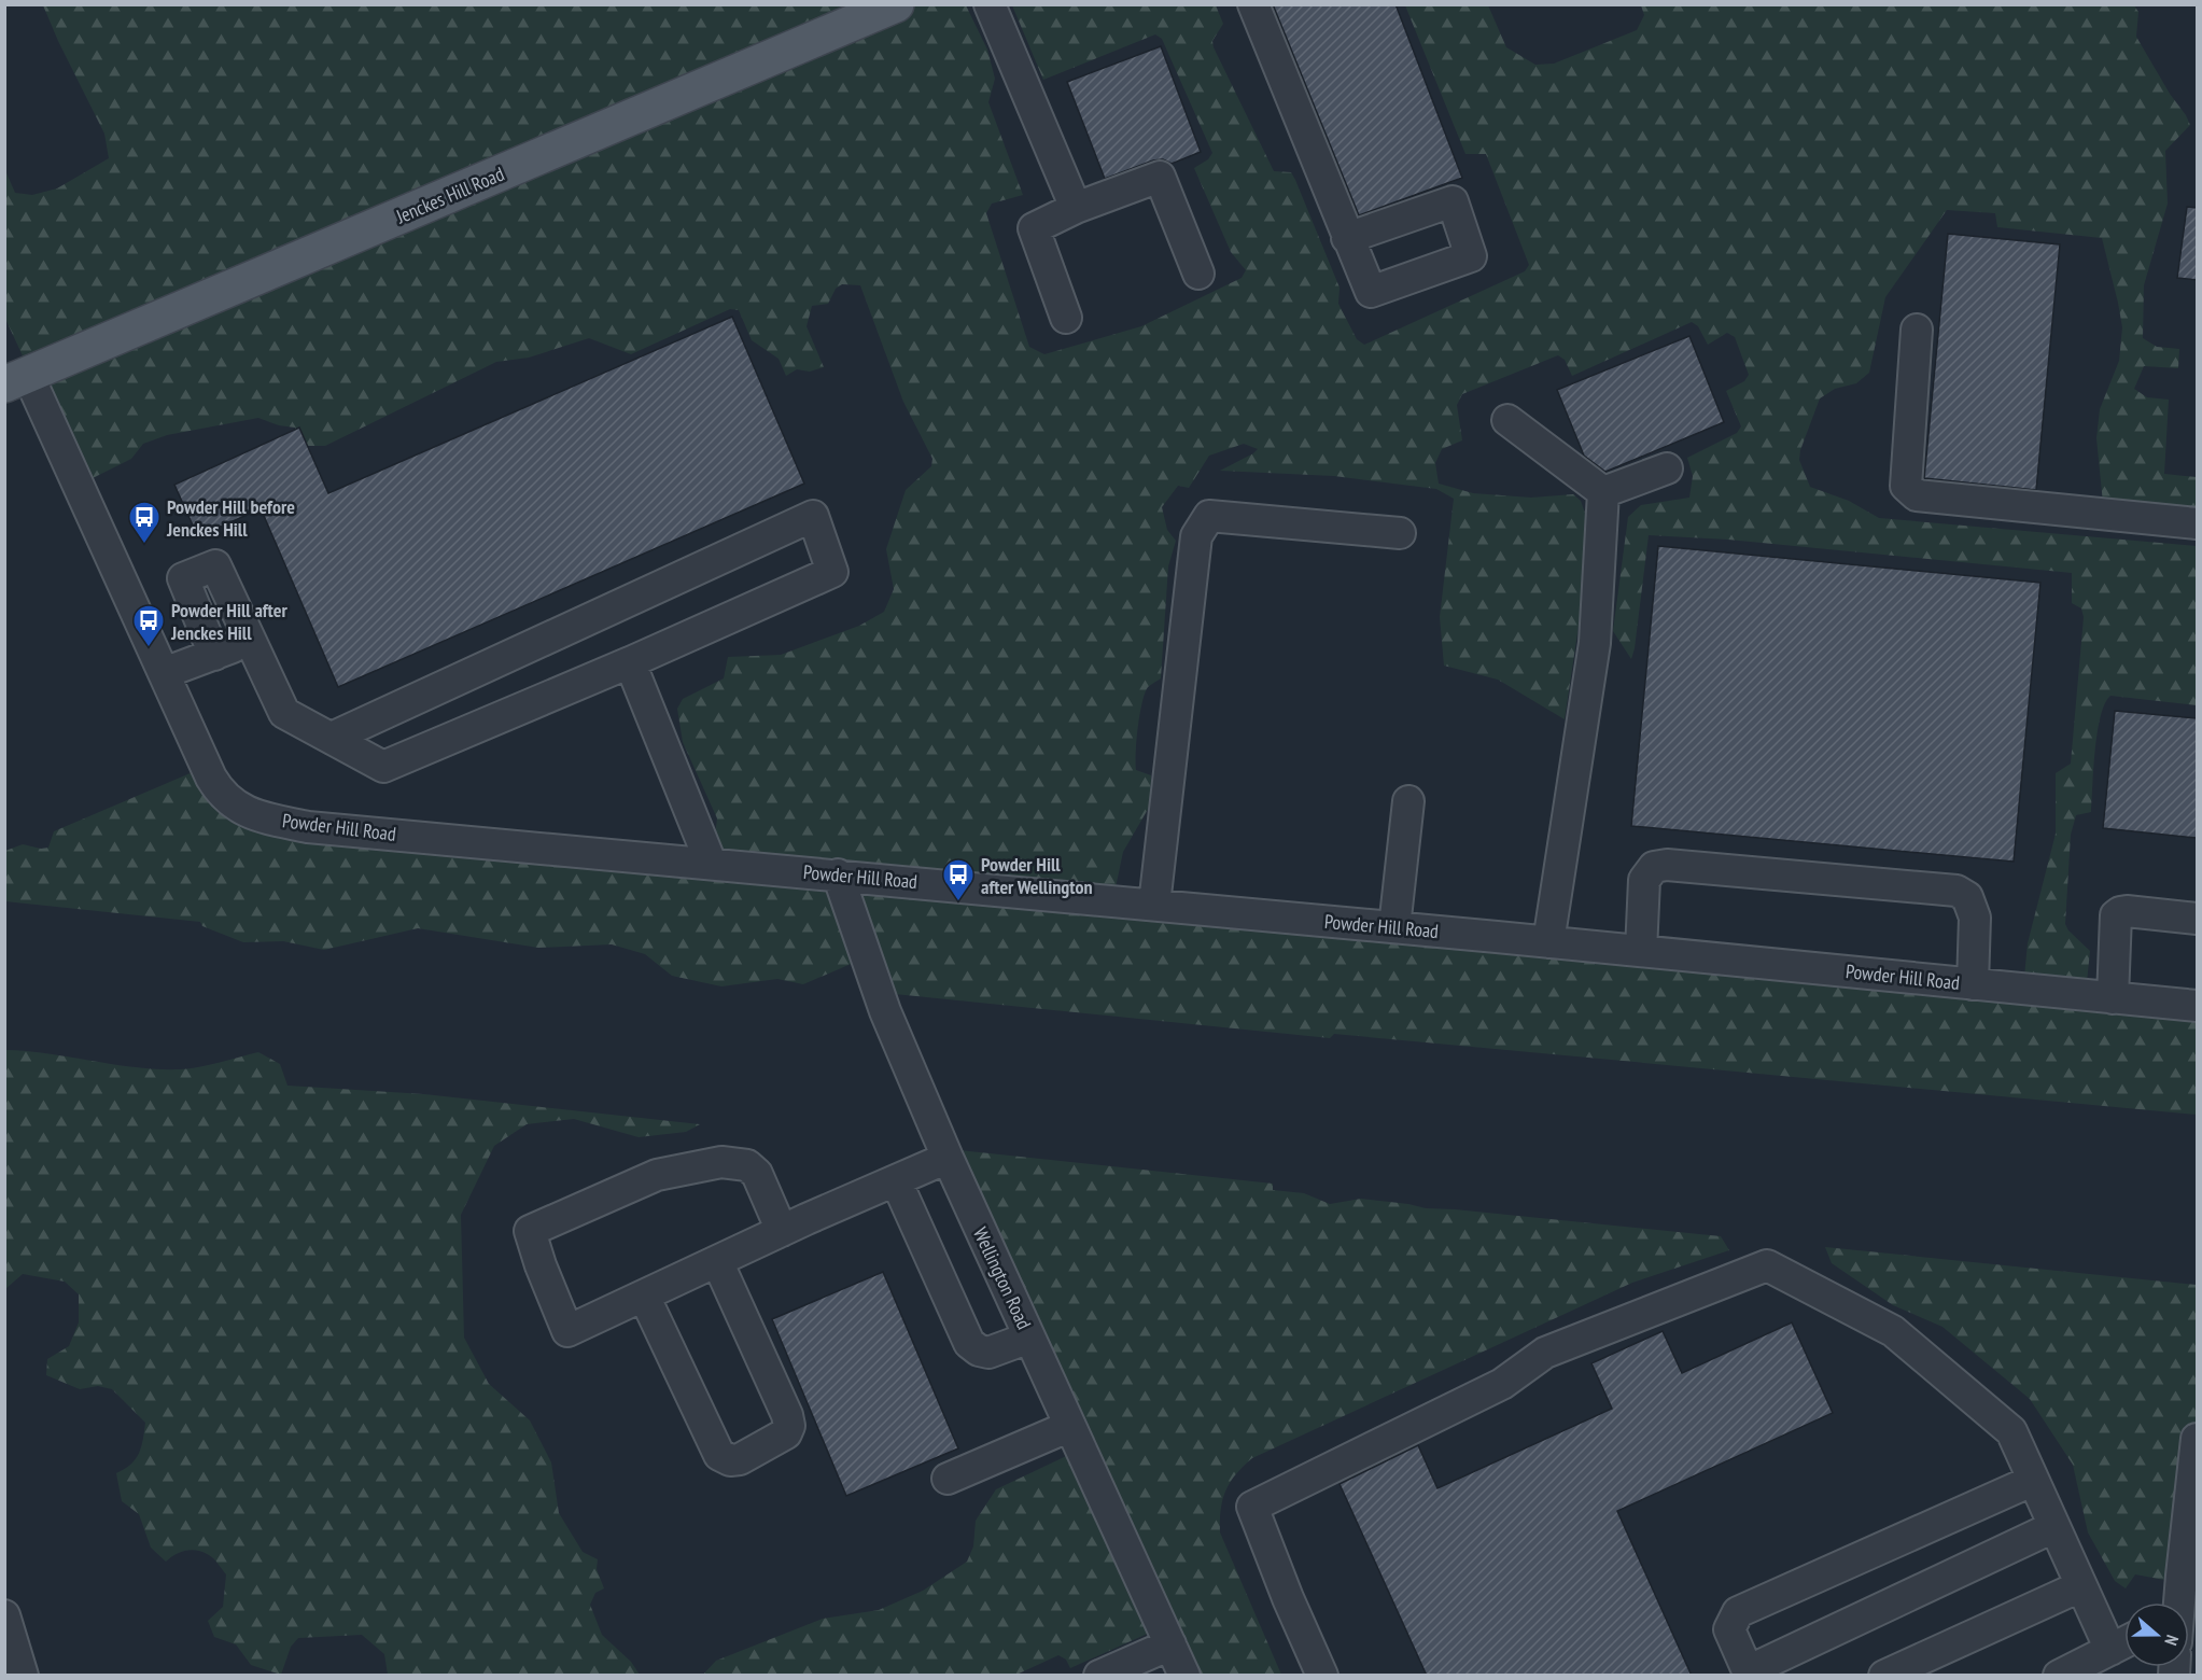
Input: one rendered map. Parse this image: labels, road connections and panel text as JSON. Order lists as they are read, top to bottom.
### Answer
{
  "streets": {
    "main road": ["Jenckes Hill Road"],
    "street": ["Powder Hill Road", "Wellington Road"]
  },
  "crossings": [
    ["Jenckes Hill Road", "Powder Hill Road"],
    ["Powder Hill Road", "Wellington Road"]
  ],
  "places": {
    "bus stop": ["Powder Hill before Jenckes Hill", "Powder Hill after Jenckes Hill", "Powder Hill after Wellington"]
  },
  "north": "right"
}
